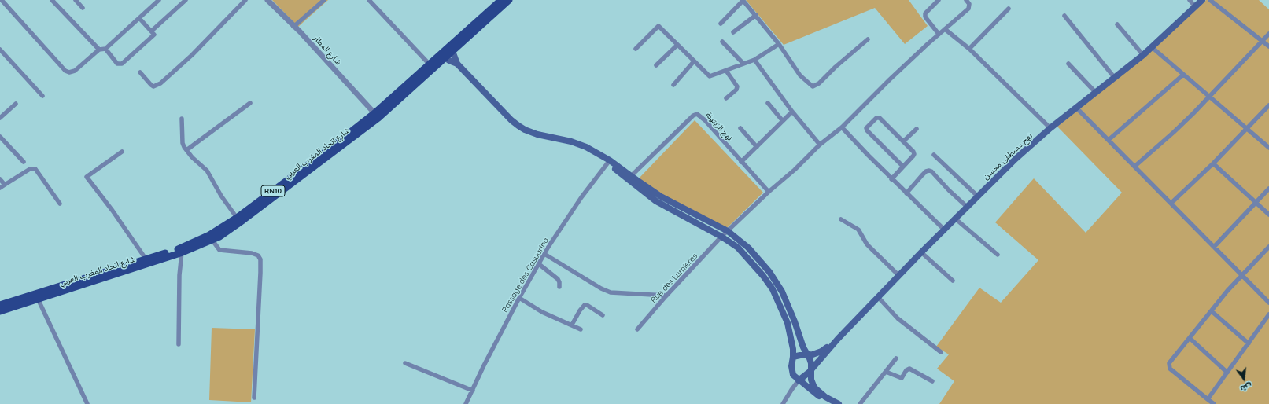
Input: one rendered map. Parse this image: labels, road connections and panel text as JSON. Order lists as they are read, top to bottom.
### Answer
{
  "streets": {
    "main road": ["شارع اتحاد المغرب العربي", "نهج مصطفى محسن", "RN10"],
    "street": [
      "شارع المطار",
      "نهج الزيتونة",
      "Passage des Casuarina",
      "Rue des Lumières"
    ]
  },
  "crossings": [
    ["شارع المطار", "شارع اتحاد المغرب العربي"],
    ["نهج الزيتونة", "Rue des Lumières"]
  ],
  "north": "bottom"
}
